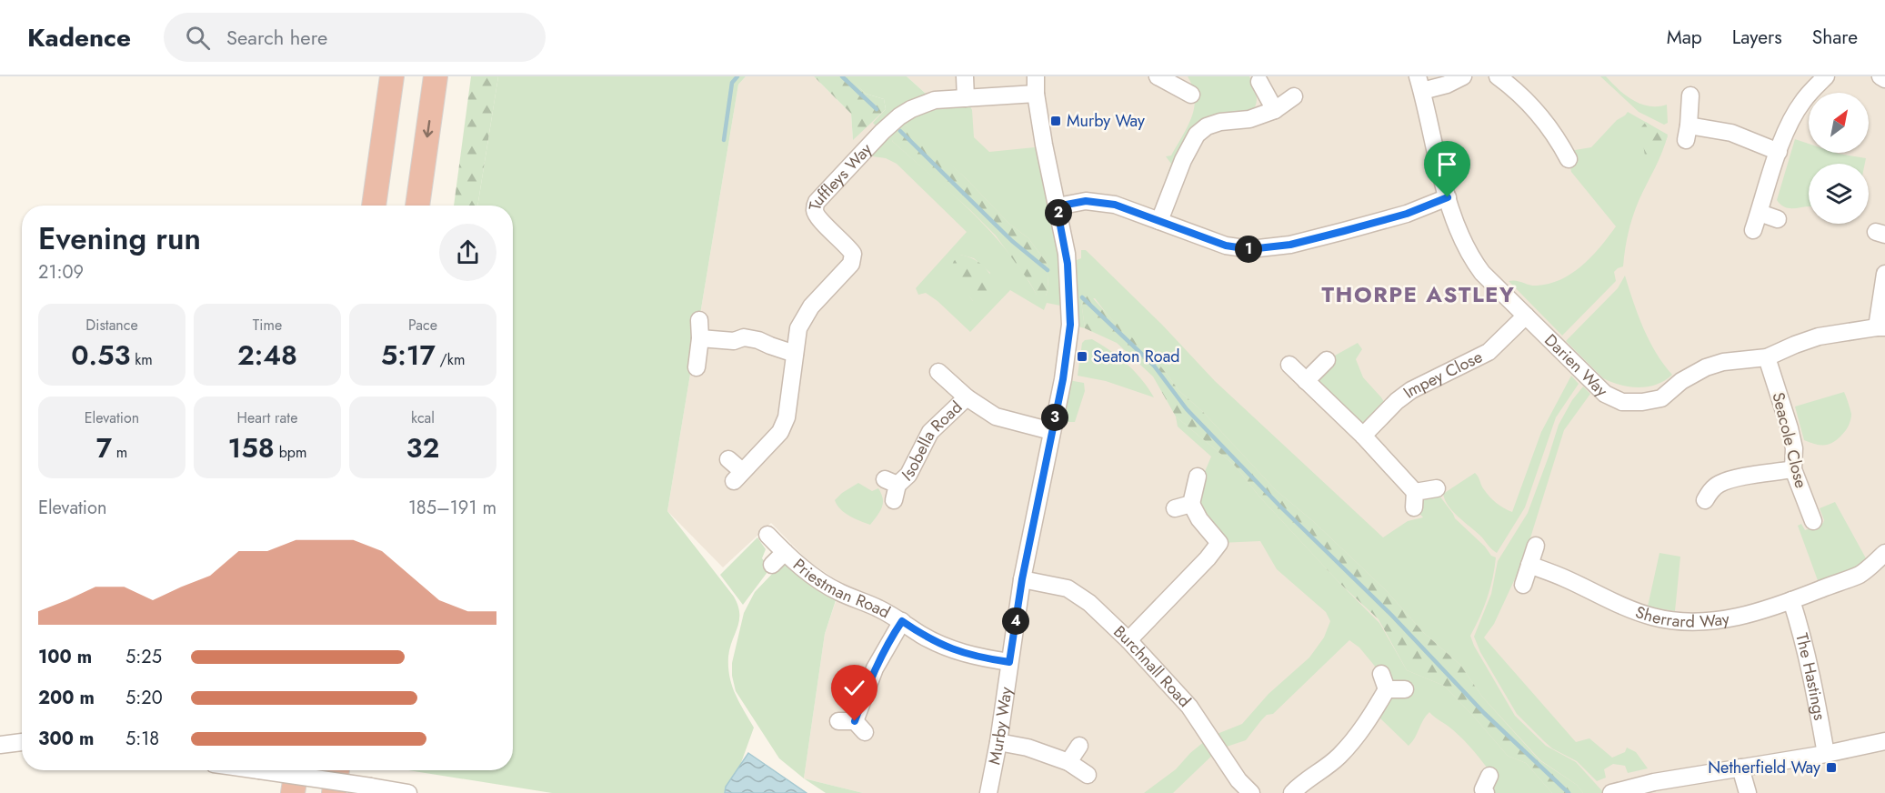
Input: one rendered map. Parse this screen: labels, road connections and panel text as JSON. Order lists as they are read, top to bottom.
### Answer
{
  "streets": {
    "street": [
      "Tuffleys Way",
      "Darien Way",
      "Impey Close",
      "Seacole Close",
      "Isobella Road",
      "Priestman Road",
      "Sherrard Way",
      "Burchnall Road",
      "The Hastings",
      "Murby Way"
    ]
  },
  "crossings": [
    ["Tuffleys Way", "Murby Way"],
    ["Darien Way", "Impey Close"],
    ["Darien Way", "Seacole Close"],
    ["Isobella Road", "Murby Way"],
    ["Priestman Road", "Murby Way"],
    ["Sherrard Way", "The Hastings"],
    ["Burchnall Road", "Murby Way"]
  ],
  "districts": ["THORPE ASTLEY"],
  "places": {
    "transit": ["Murby Way", "Seaton Road", "Netherfield Way"]
  },
  "north": "top right",
  "page": {
    "header": "Kadence",
    "search": "Search here",
    "nav": ["Map", "Layers", "Share"],
    "pins": [
      "2",
      "1",
      "3",
      "4"
    ],
    "heading": ["Evening run", "21:09"],
    "stats": [
      ["Distance", "0.53 km"],
      ["Time", "2:48"],
      ["Pace", "5:17 /km"],
      ["Elevation", "7 m"],
      ["Heart rate", "158 bpm"],
      ["kcal", "32"]
    ],
    "chart": ["Elevation", "185–191 m"],
    "list": [
      {
        "name": "100 m",
        "note": "5:25"
      },
      {
        "name": "200 m",
        "note": "5:20"
      },
      {
        "name": "300 m",
        "note": "5:18"
      }
    ]
  }
}
